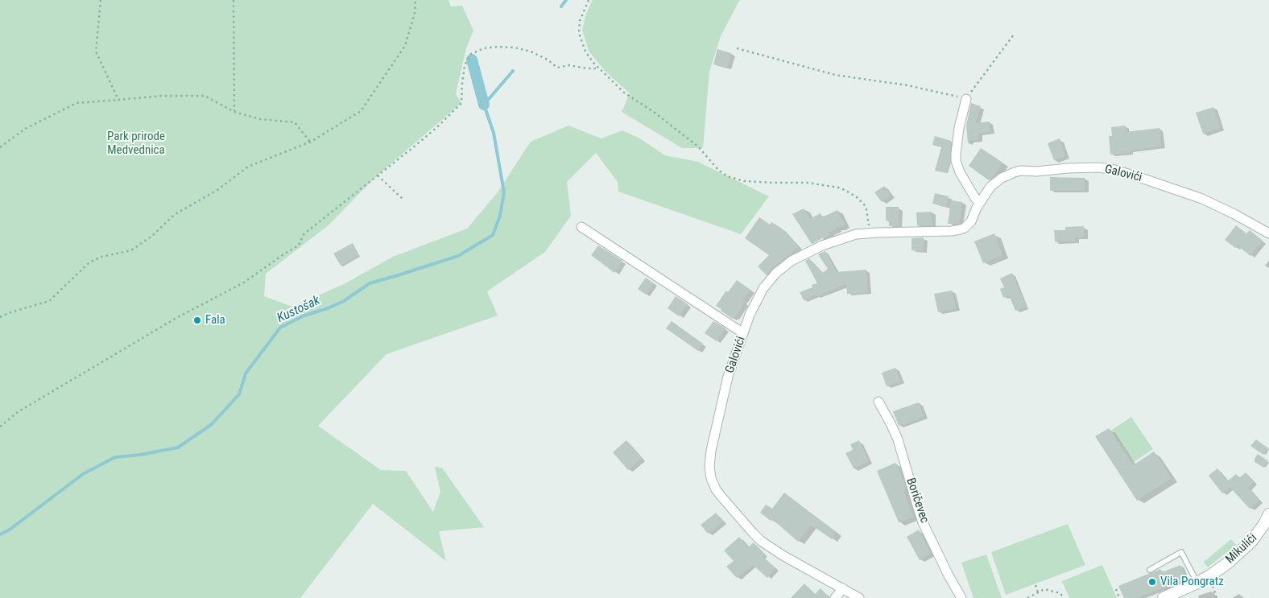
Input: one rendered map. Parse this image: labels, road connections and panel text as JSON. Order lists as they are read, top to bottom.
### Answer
{
  "streets": {
    "street": ["Galovići", "Boričevec", "Mikulići"]
  },
  "water": ["Kustošak"],
  "parks": ["Park prirode Medvednica"],
  "places": ["Fala", "Vila Pongratz"]
}
